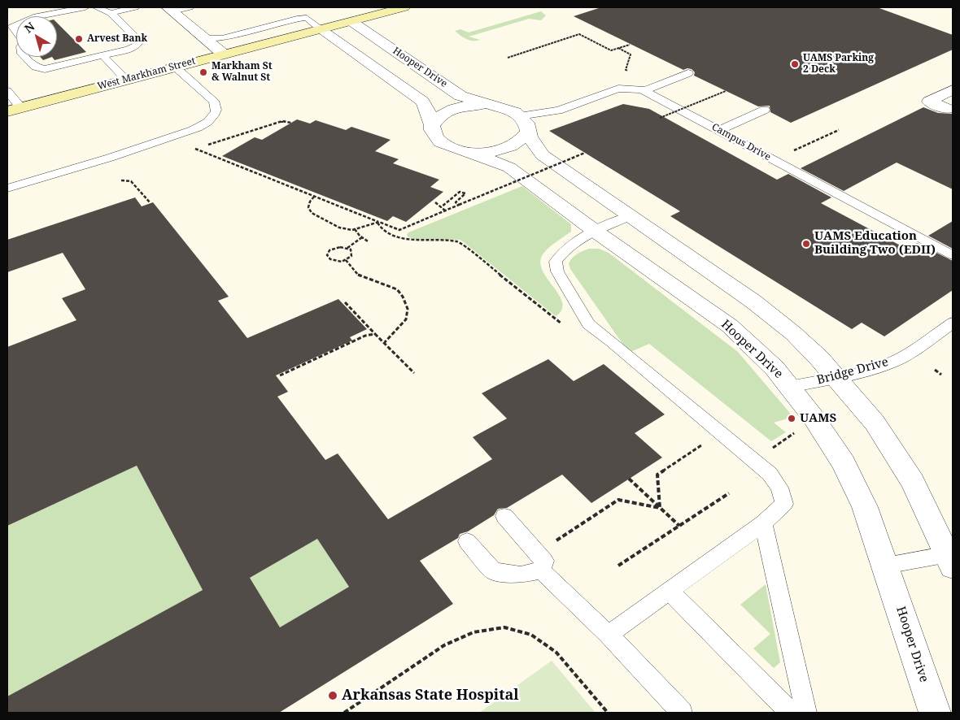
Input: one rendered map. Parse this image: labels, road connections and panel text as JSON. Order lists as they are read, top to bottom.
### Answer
{
  "streets": {
    "main road": ["West Markham Street"],
    "street": ["Hooper Drive"],
    "lane": ["Campus Drive", "Bridge Drive"]
  },
  "crossings": [
    ["Hooper Drive", "West Markham Street"],
    ["Hooper Drive", "Campus Drive"],
    ["Hooper Drive", "Bridge Drive"]
  ],
  "places": [
    "Arvest Bank",
    "UAMS Parking 2 Deck",
    "Markham St & Walnut St",
    "UAMS Education Building Two (EDII)",
    "UAMS",
    "Arkansas State Hospital"
  ],
  "north": "top left"
}
